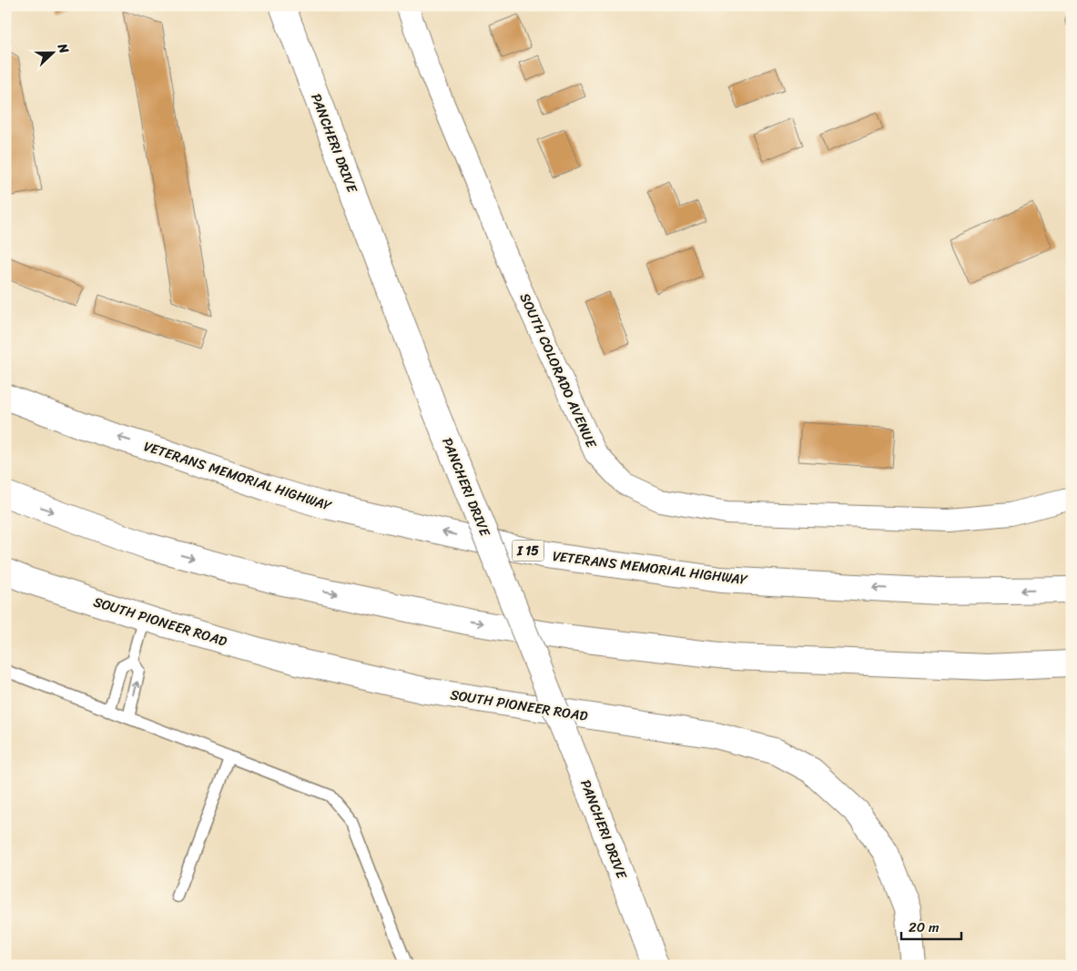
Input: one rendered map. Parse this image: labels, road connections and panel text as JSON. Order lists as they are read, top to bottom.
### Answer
{
  "streets": {
    "main road": [
      "PANCHERI DRIVE",
      "VETERANS MEMORIAL HIGHWAY",
      "I 15",
      "SOUTH PIONEER ROAD"
    ],
    "street": ["SOUTH COLORADO AVENUE"]
  },
  "scale_bar": "20 m",
  "north": "right"
}
